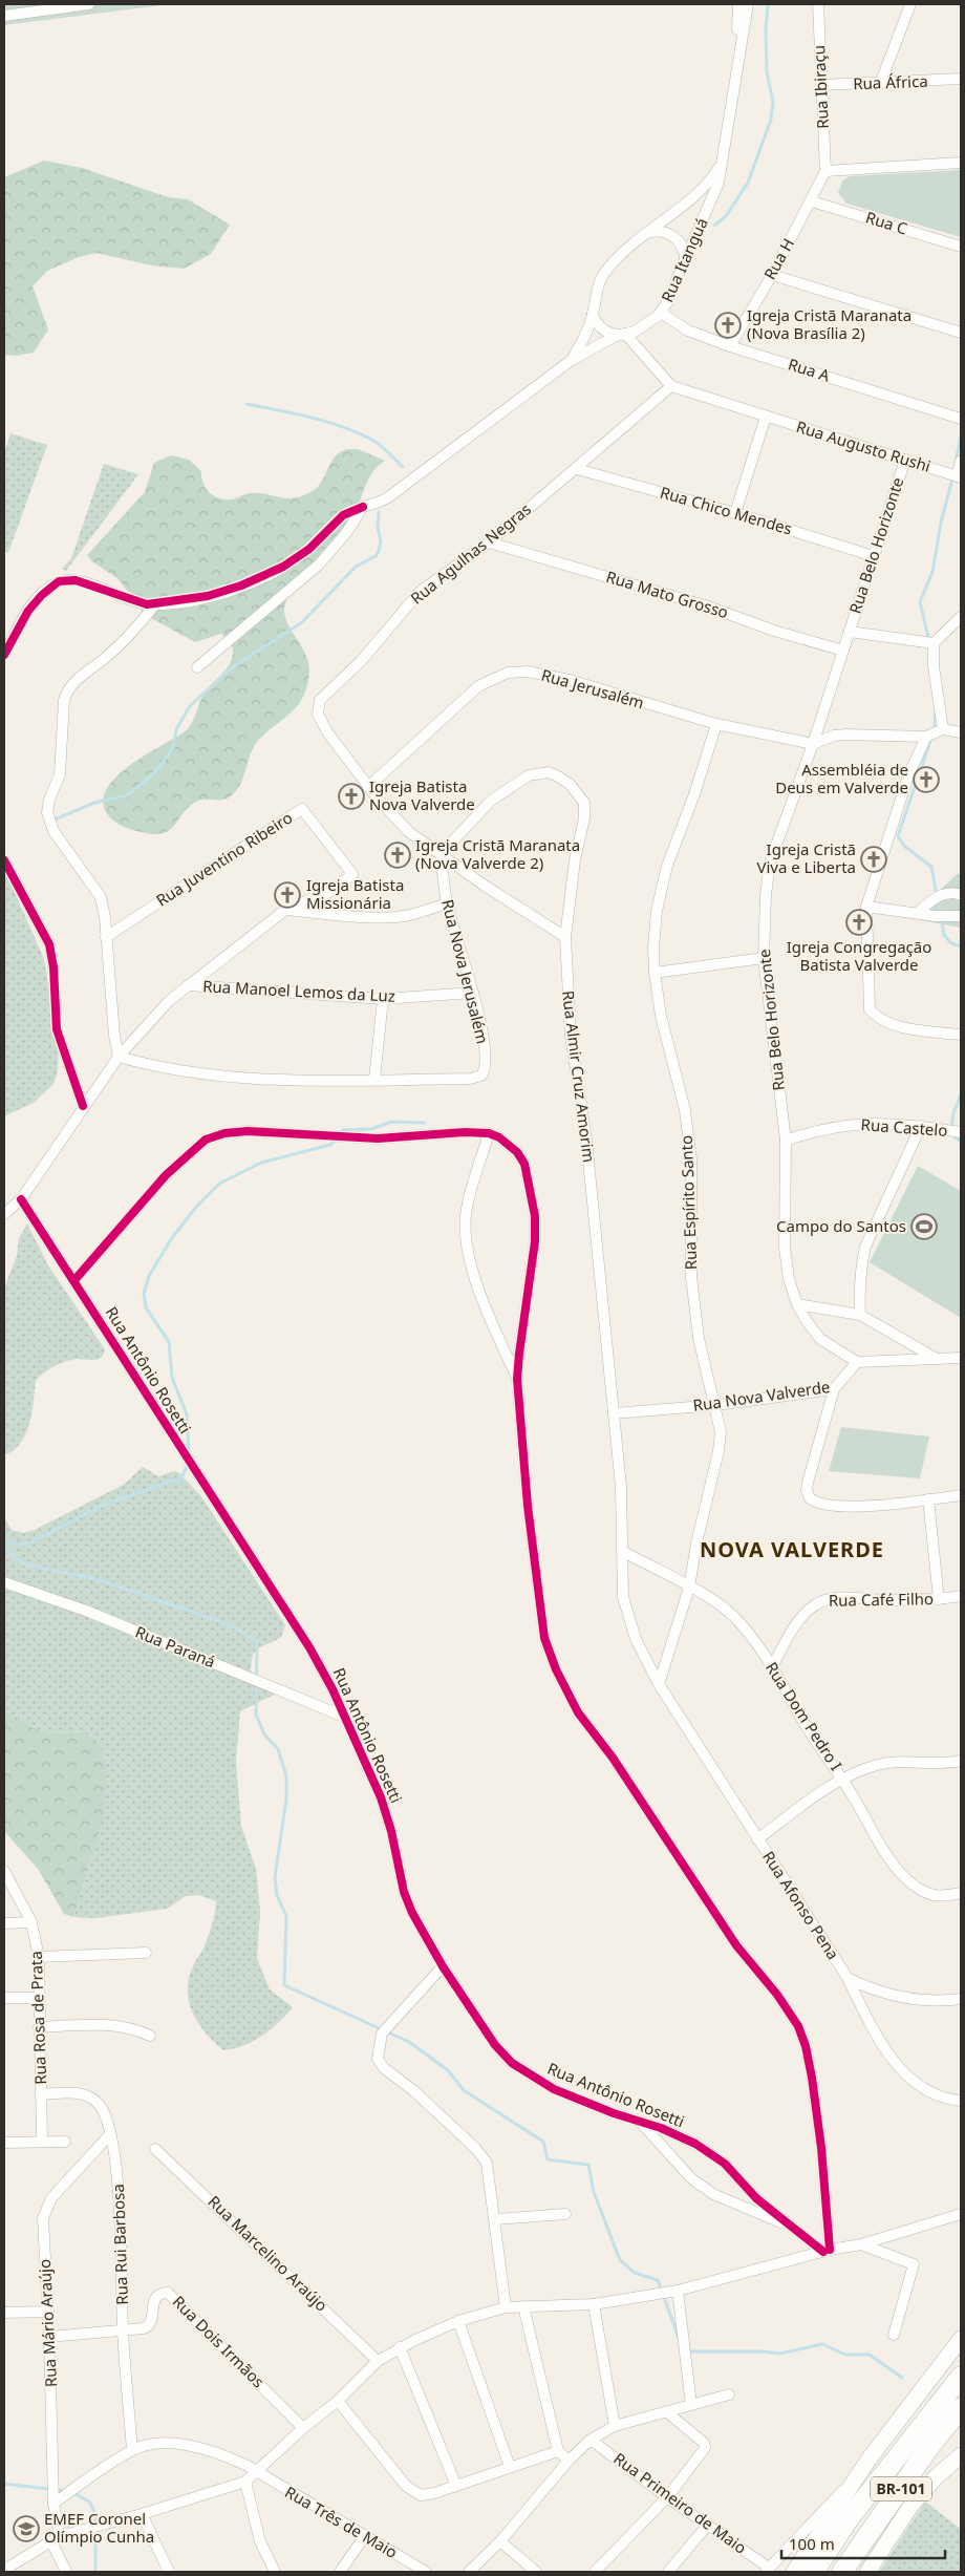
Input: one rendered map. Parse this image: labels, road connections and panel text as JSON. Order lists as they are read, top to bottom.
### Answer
{
  "streets": {
    "highway": ["BR-101"],
    "street": [
      "Rua África",
      "Rua Ibiraçu",
      "Rua C",
      "Rua H",
      "Rua Itanguá",
      "Rua A",
      "Rua Augusto Rushi",
      "Rua Chico Mendes",
      "Rua Belo Horizonte",
      "Rua Agulhas Negras",
      "Rua Mato Grosso",
      "Rua Jerusalém",
      "Rua Juventino Ribeiro",
      "Rua Nova Jerusalém",
      "Rua Manoel Lemos da Luz",
      "Rua Almir Cruz Amorim",
      "Rua Castelo",
      "Rua Espírito Santo",
      "Rua Antônio Rosetti",
      "Rua Nova Valverde",
      "Rua Café Filho",
      "Rua Paraná",
      "Rua Dom Pedro I",
      "Rua Afonso Pena",
      "Rua Rosa de Prata",
      "Rua Rui Barbosa",
      "Rua Marcelino Araújo",
      "Rua Mário Araújo",
      "Rua Dois Irmãos",
      "Rua Primeiro de Maio",
      "Rua Três de Maio"
    ]
  },
  "crossings": [
    ["Rua África", "Rua Ibiraçu"],
    ["Rua Ibiraçu", "Rua H"],
    ["Rua C", "Rua H"],
    ["Rua H", "Rua A"],
    ["Rua Itanguá", "Rua A"],
    ["Rua Augusto Rushi", "Rua Belo Horizonte"],
    ["Rua Augusto Rushi", "Rua Agulhas Negras"],
    ["Rua Chico Mendes", "Rua Belo Horizonte"],
    ["Rua Chico Mendes", "Rua Agulhas Negras"],
    ["Rua Belo Horizonte", "Rua Mato Grosso"],
    ["Rua Belo Horizonte", "Rua Jerusalém"],
    ["Rua Belo Horizonte", "Rua Castelo"],
    ["Rua Belo Horizonte", "Rua Nova Valverde"],
    ["Rua Agulhas Negras", "Rua Mato Grosso"],
    ["Rua Agulhas Negras", "Rua Jerusalém"],
    ["Rua Jerusalém", "Rua Espírito Santo"],
    ["Rua Nova Jerusalém", "Rua Manoel Lemos da Luz"],
    ["Rua Nova Jerusalém", "Rua Almir Cruz Amorim"],
    ["Rua Almir Cruz Amorim", "Rua Nova Valverde"],
    ["Rua Almir Cruz Amorim", "Rua Dom Pedro I"],
    ["Rua Almir Cruz Amorim", "Rua Afonso Pena"],
    ["Rua Espírito Santo", "Rua Nova Valverde"],
    ["Rua Espírito Santo", "Rua Dom Pedro I"],
    ["Rua Espírito Santo", "Rua Afonso Pena"],
    ["Rua Antônio Rosetti", "Rua Paraná"],
    ["Rua Café Filho", "Rua Dom Pedro I"],
    ["Rua Dom Pedro I", "Rua Afonso Pena"],
    ["Rua Rosa de Prata", "Rua Rui Barbosa"],
    ["Rua Rui Barbosa", "Rua Mário Araújo"],
    ["Rua Rui Barbosa", "Rua Dois Irmãos"],
    ["Rua Rui Barbosa", "Rua Três de Maio"],
    ["Rua Mário Araújo", "Rua Dois Irmãos"]
  ],
  "districts": ["NOVA VALVERDE"],
  "places": {
    "church": [
      "Igreja Cristã Maranata (Nova Brasília 2)",
      "Assembléia de Deus em Valverde",
      "Igreja Batista Nova Valverde",
      "Igreja Cristã Maranata (Nova Valverde 2)",
      "Igreja Cristã Viva e Liberta",
      "Igreja Batista Missionária",
      "Igreja Congregação Batista Valverde"
    ],
    "sports": ["Campo do Santos"],
    "school or university": ["EMEF Coronel Olímpio Cunha"]
  },
  "scale_bar": "100 m"
}
